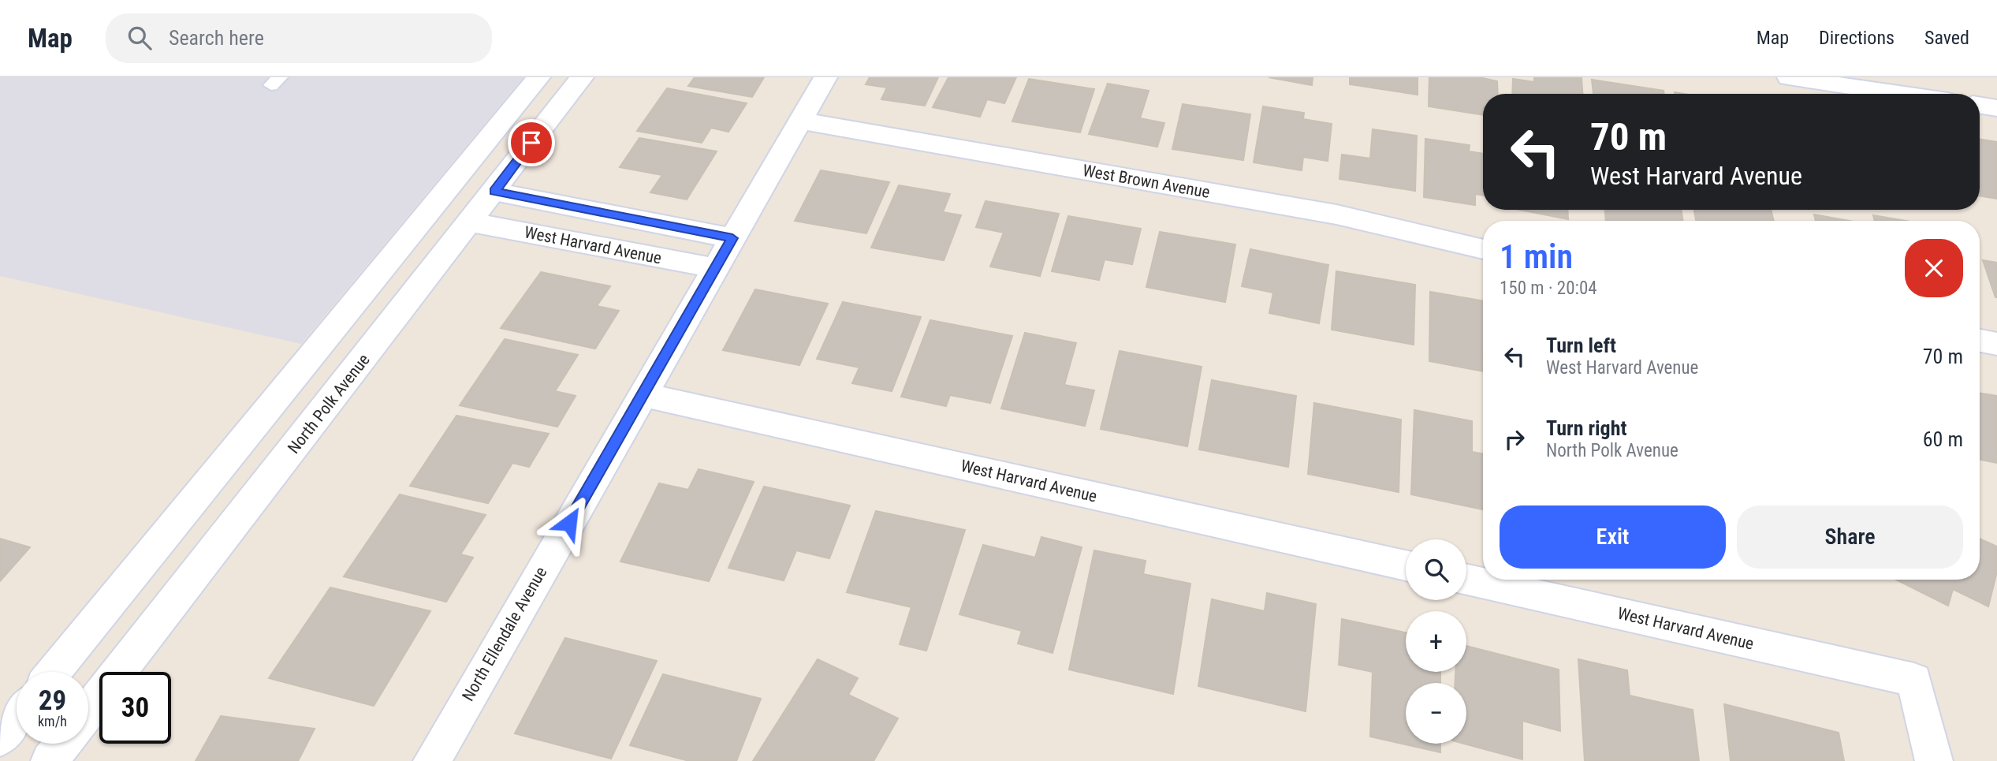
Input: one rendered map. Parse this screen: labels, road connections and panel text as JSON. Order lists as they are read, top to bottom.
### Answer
{
  "streets": {
    "street": [
      "West Brown Avenue",
      "West Harvard Avenue",
      "North Polk Avenue",
      "North Ellendale Avenue"
    ]
  },
  "crossings": [
    ["West Brown Avenue", "North Ellendale Avenue"],
    ["West Harvard Avenue", "North Polk Avenue"],
    ["West Harvard Avenue", "North Ellendale Avenue"]
  ],
  "page": {
    "header": "Map",
    "search": "Search here",
    "nav": ["Map", "Directions", "Saved"],
    "turn": ["70 m", "West Harvard Avenue"],
    "heading": ["1 min", "150 m · 20:04"],
    "list": [
      {
        "name": "Turn left",
        "note": "West Harvard Avenue",
        "value": "70 m"
      },
      {
        "name": "Turn right",
        "note": "North Polk Avenue",
        "value": "60 m"
      }
    ],
    "buttons": ["Exit", "Share"],
    "map_buttons": ["+", "−"],
    "speed": "29 km/h",
    "limit": "30"
  }
}
